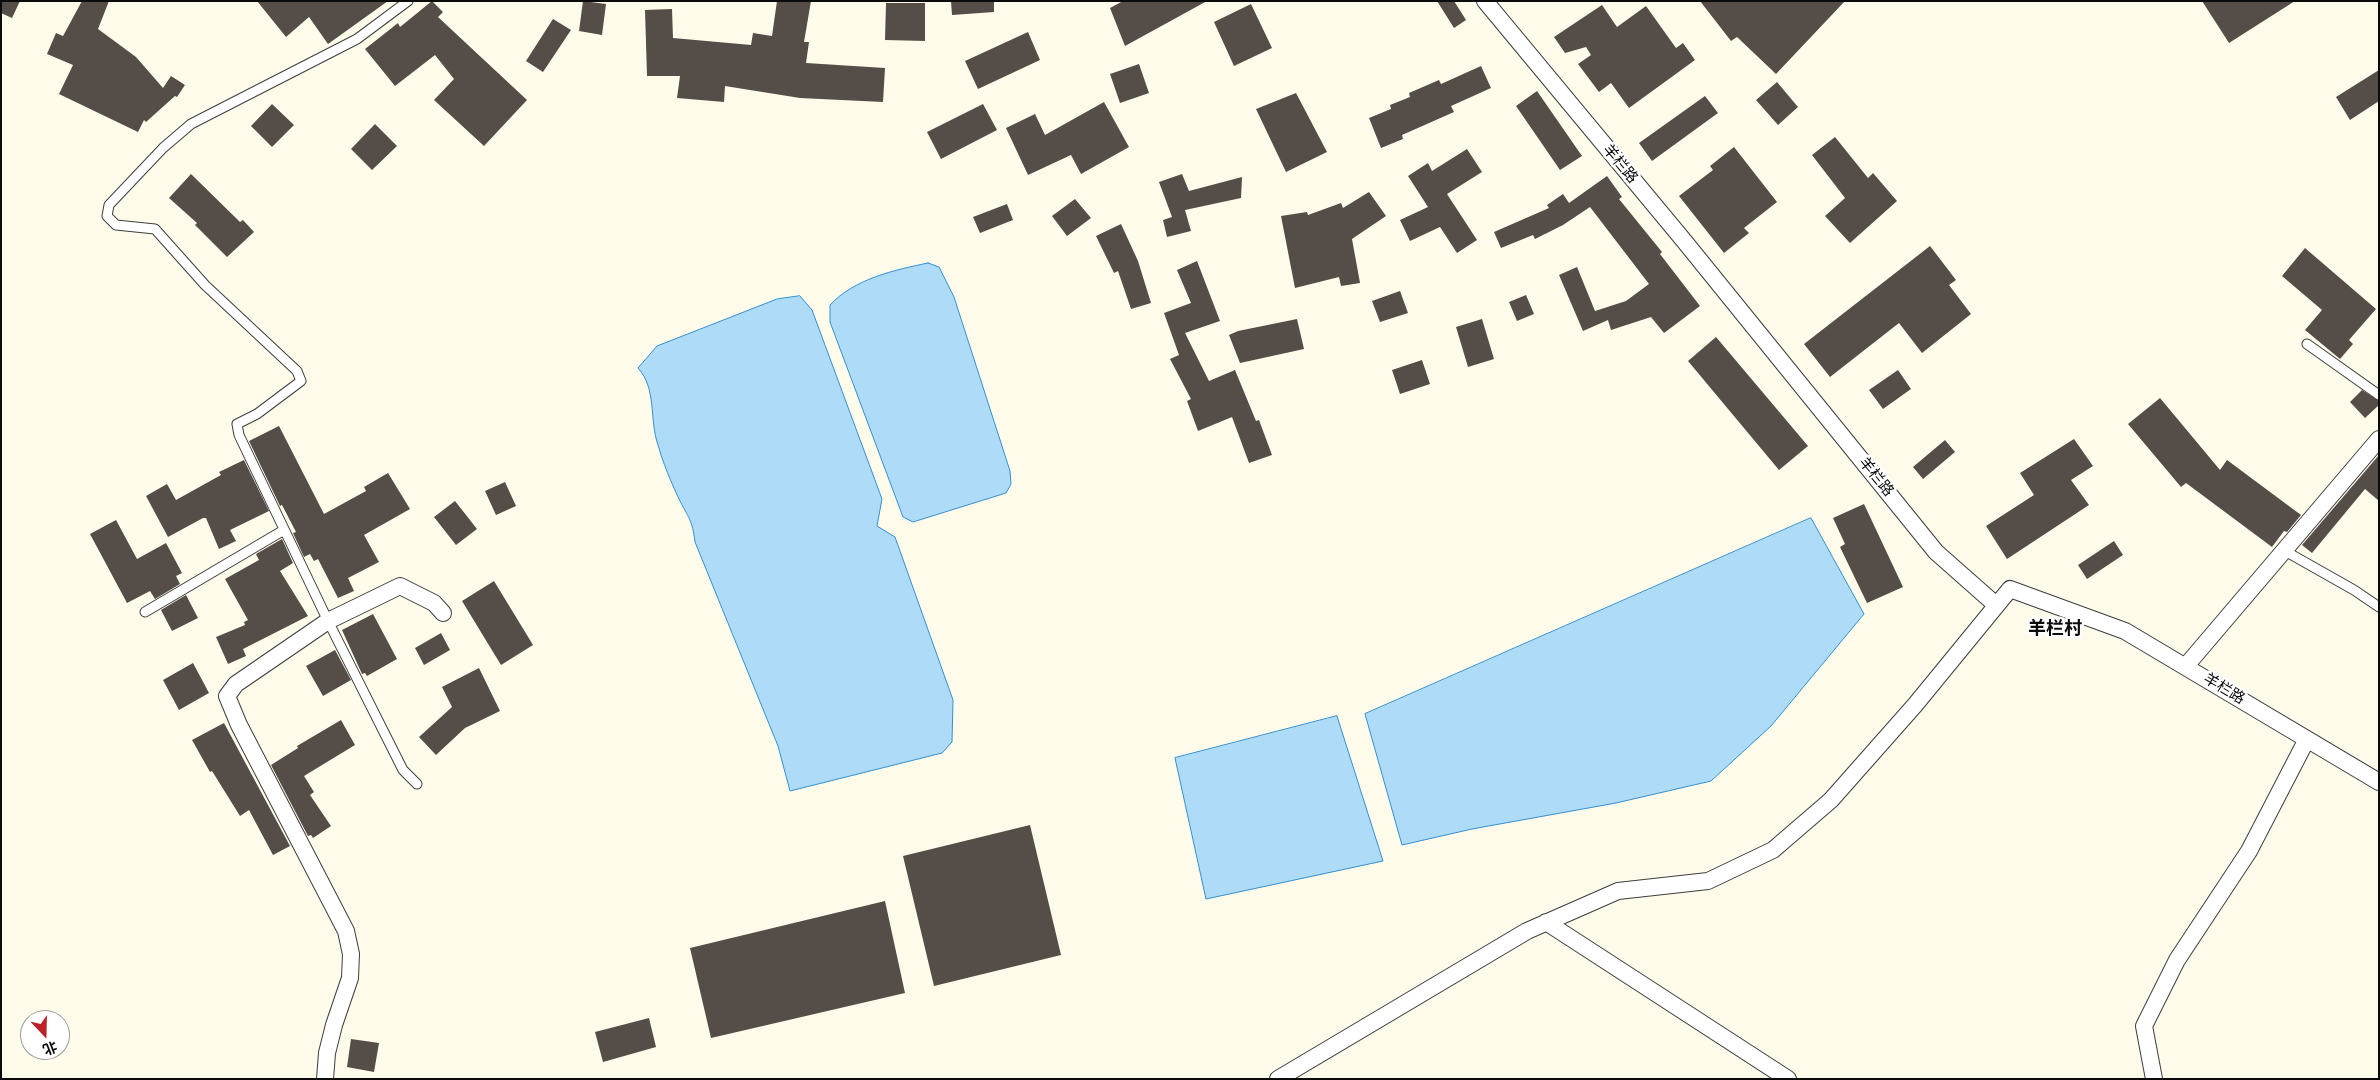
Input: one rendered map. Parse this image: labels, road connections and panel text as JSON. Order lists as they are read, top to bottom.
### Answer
{
  "streets": {
    "street": ["羊栏路"]
  },
  "districts": ["羊栏村"],
  "north": "bottom"
}
